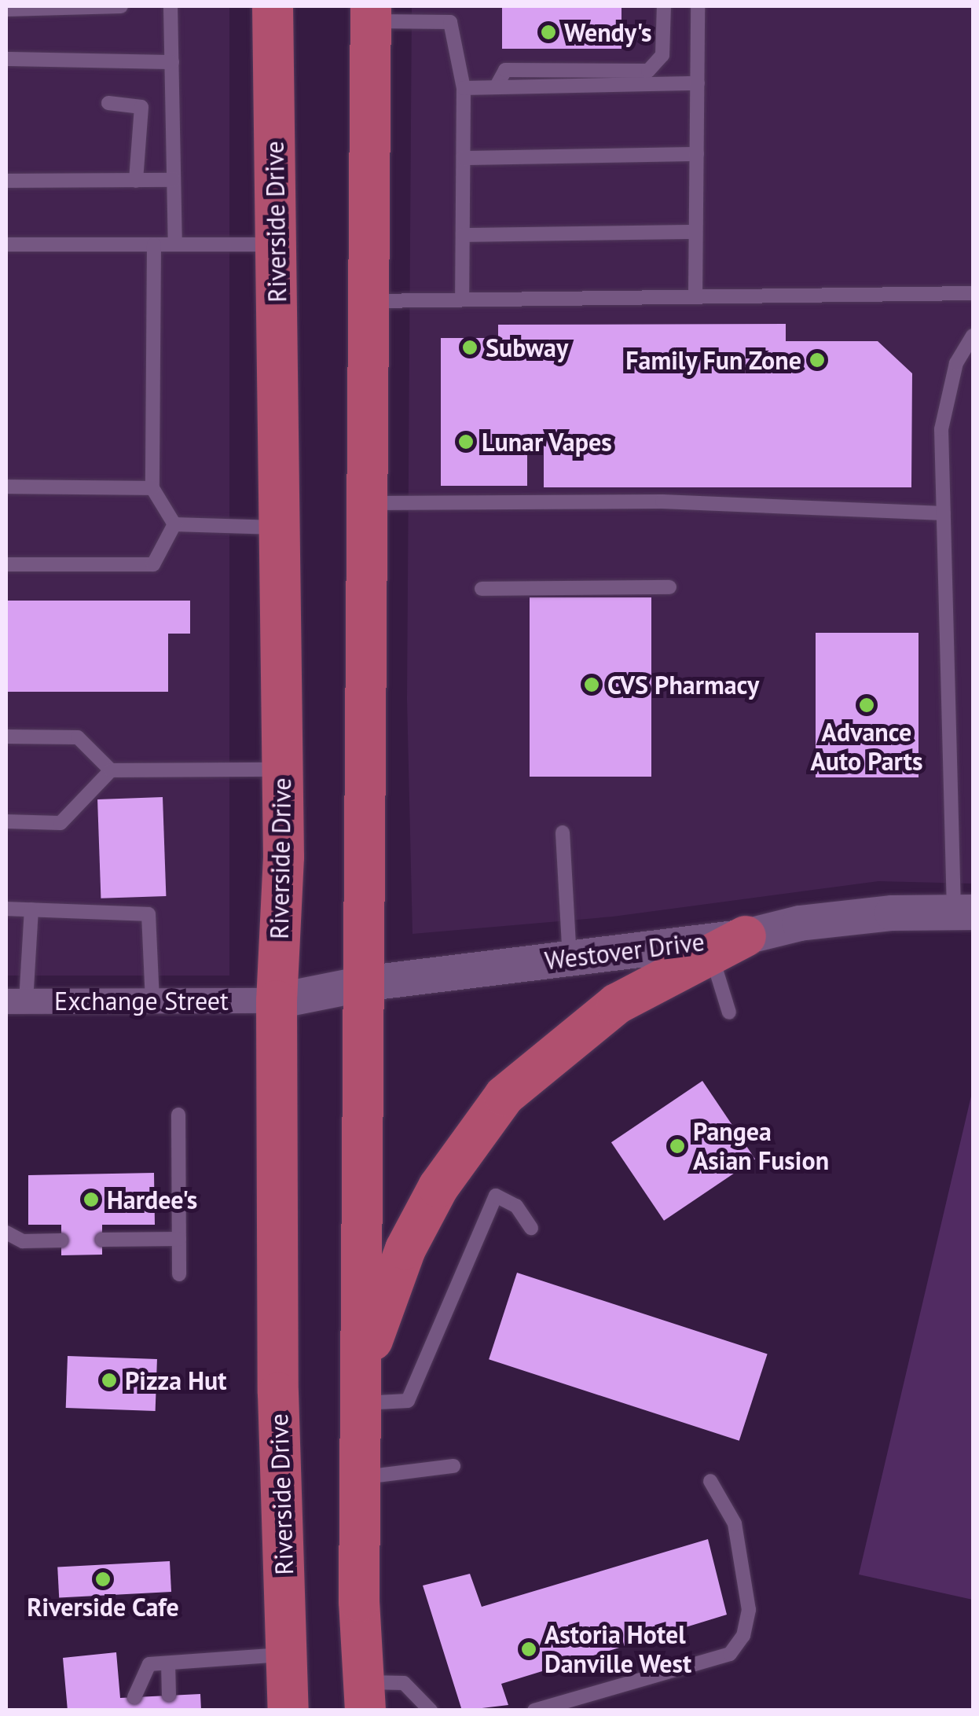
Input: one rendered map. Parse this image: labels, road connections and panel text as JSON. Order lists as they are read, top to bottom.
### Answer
{
  "streets": {
    "main road": ["Riverside Drive", "Westover Drive"],
    "street": ["Exchange Street"]
  },
  "crossings": [
    ["Riverside Drive", "Westover Drive"],
    ["Riverside Drive", "Exchange Street"],
    ["Westover Drive", "Exchange Street"]
  ],
  "places": [
    "Wendy's",
    "Subway",
    "Family Fun Zone",
    "Lunar Vapes",
    "CVS Pharmacy",
    "Advance Auto Parts",
    "Pangea Asian Fusion",
    "Hardee's",
    "Pizza Hut",
    "Riverside Cafe",
    "Astoria Hotel Danville West"
  ]
}
